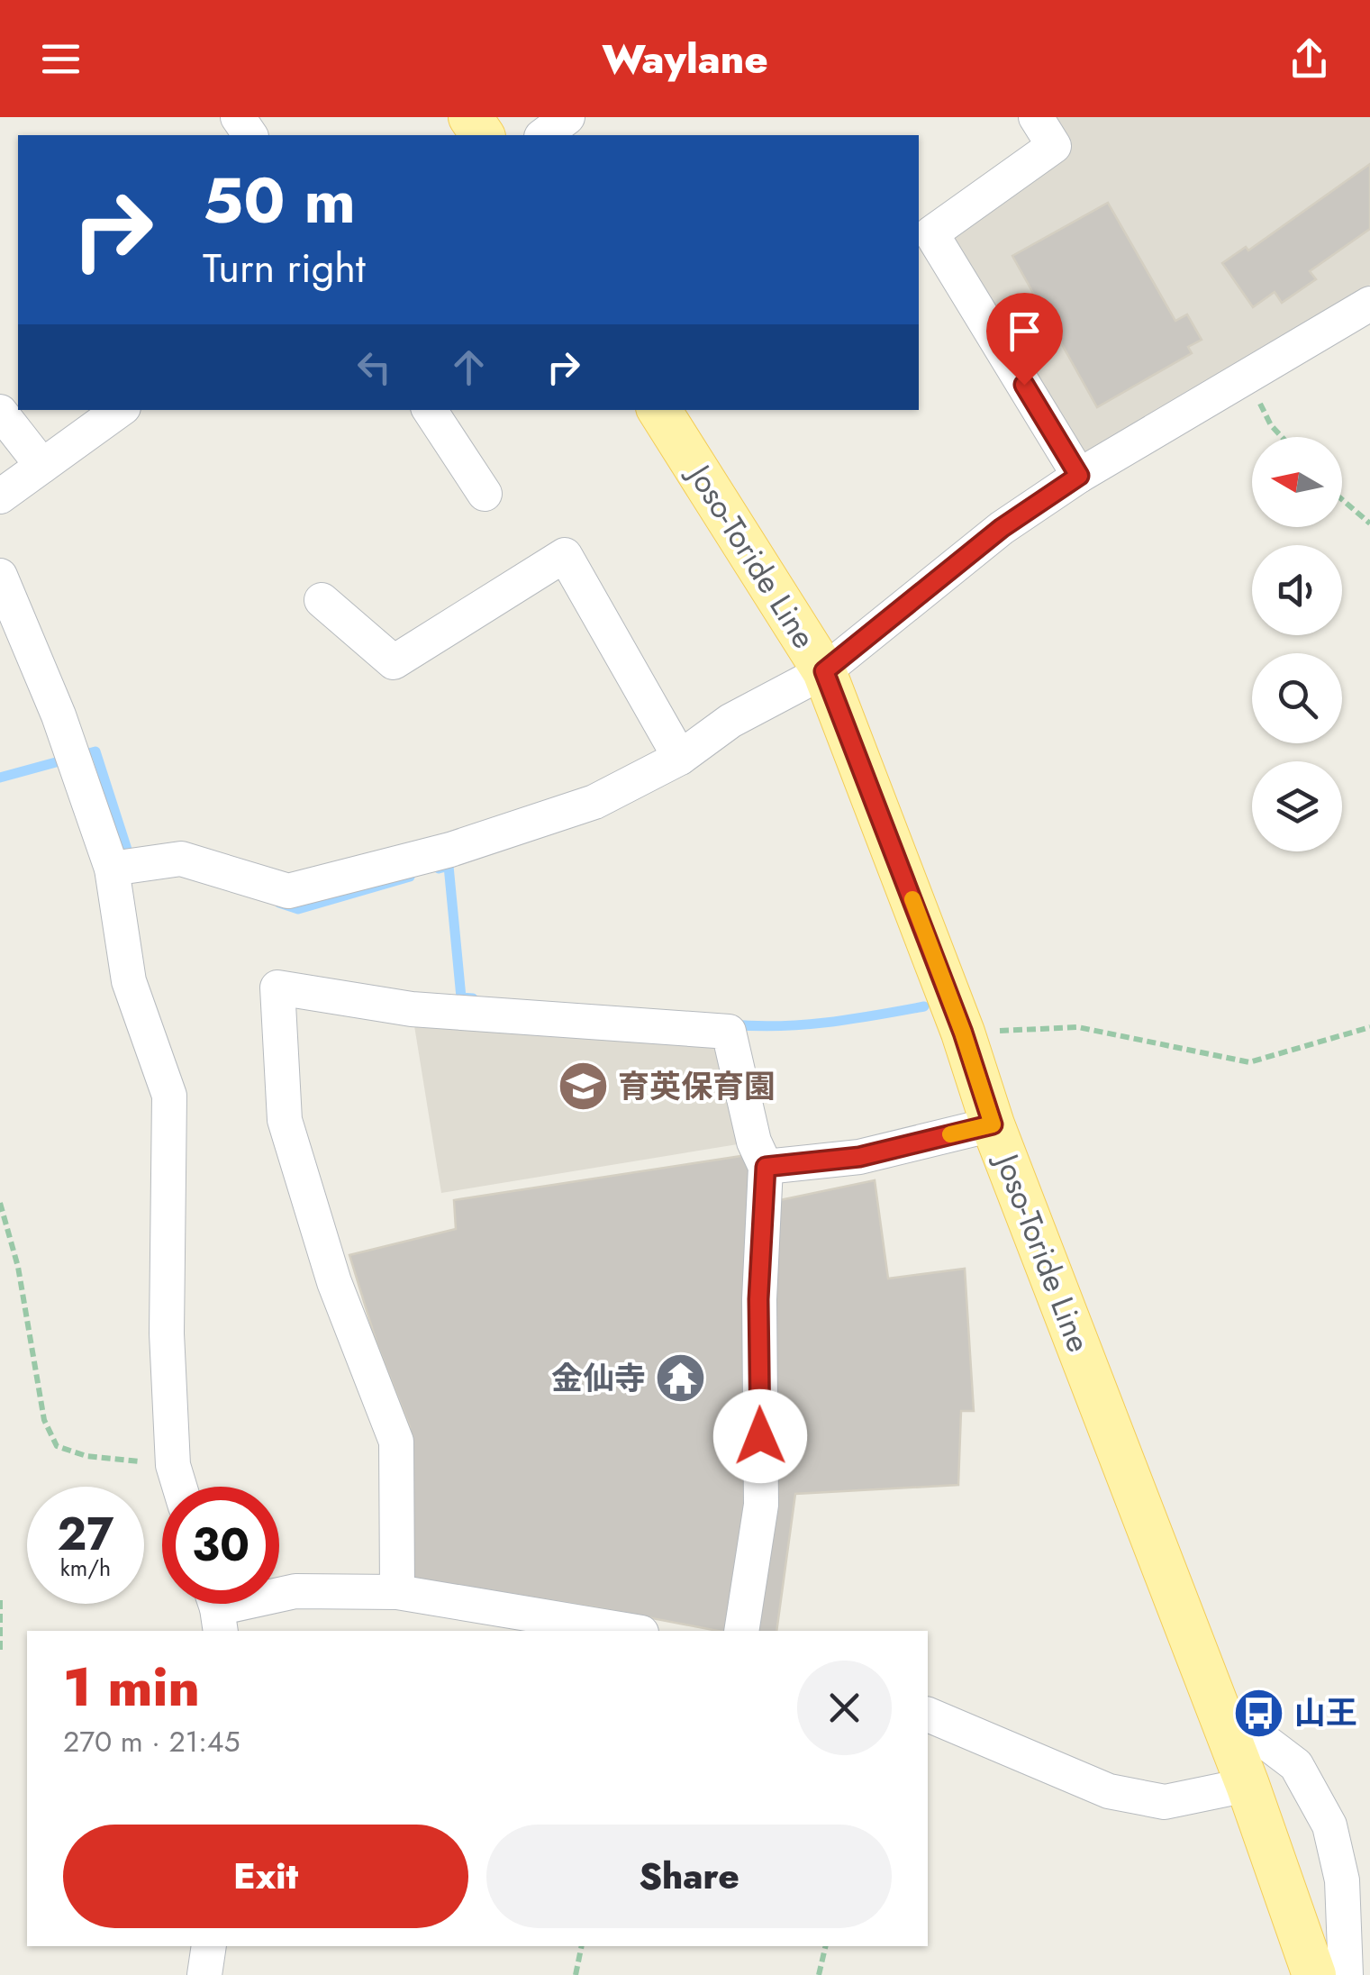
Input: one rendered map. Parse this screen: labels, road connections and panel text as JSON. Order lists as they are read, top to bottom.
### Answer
{
  "streets": {
    "main road": ["Joso-Toride Line"]
  },
  "places": {
    "school or university": ["育英保育園"],
    "temple": ["金仙寺"],
    "bus stop": ["山王"]
  },
  "north": "left",
  "page": {
    "header": "Waylane",
    "turn": ["50 m", "Turn right"],
    "speed": "27 km/h",
    "limit": "30",
    "heading": ["1 min", "270 m · 21:45"],
    "buttons": ["Exit", "Share"]
  }
}
